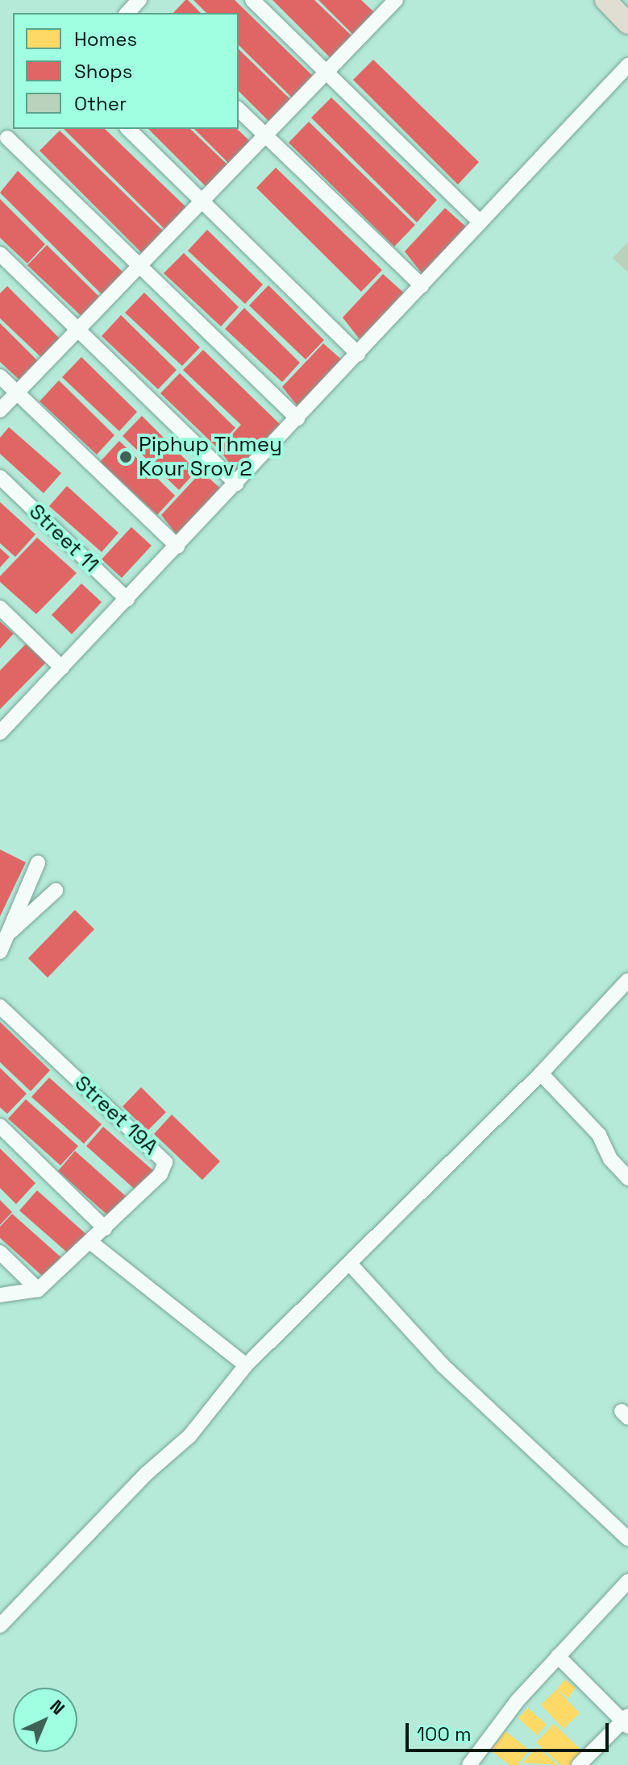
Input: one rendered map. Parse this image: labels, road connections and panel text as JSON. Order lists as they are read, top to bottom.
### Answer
{
  "streets": {
    "street": ["Street 11", "Street 19A"]
  },
  "places": ["Piphup Thmey Kour Srov 2"],
  "legend": ["Homes", "Shops", "Other"],
  "scale_bar": "100 m",
  "north": "top right"
}
